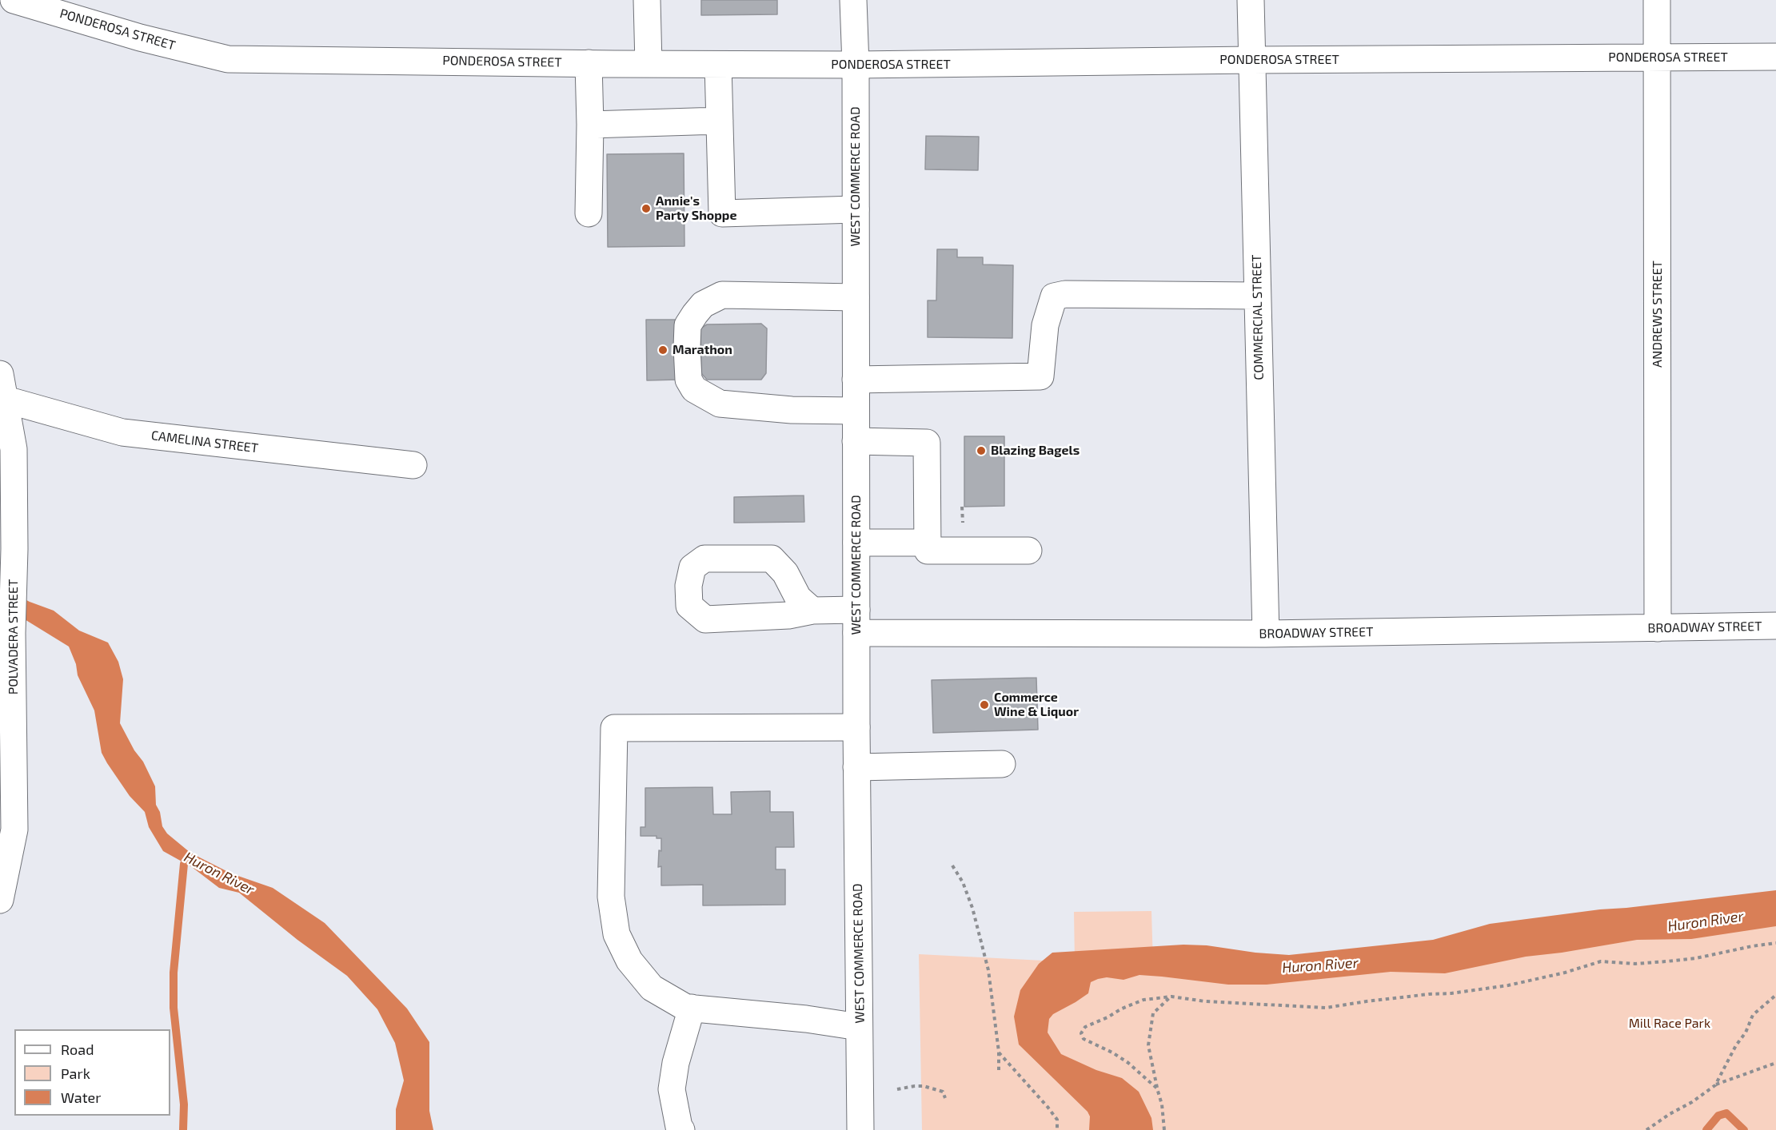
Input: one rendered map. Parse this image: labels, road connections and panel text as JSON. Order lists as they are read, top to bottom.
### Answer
{
  "streets": {
    "street": [
      "PONDEROSA STREET",
      "WEST COMMERCE ROAD",
      "ANDREWS STREET",
      "COMMERCIAL STREET",
      "CAMELINA STREET",
      "BROADWAY STREET",
      "POLVADERA STREET"
    ]
  },
  "crossings": [
    ["PONDEROSA STREET", "WEST COMMERCE ROAD"],
    ["PONDEROSA STREET", "ANDREWS STREET"],
    ["PONDEROSA STREET", "COMMERCIAL STREET"],
    ["WEST COMMERCE ROAD", "BROADWAY STREET"],
    ["ANDREWS STREET", "BROADWAY STREET"],
    ["COMMERCIAL STREET", "BROADWAY STREET"],
    ["CAMELINA STREET", "POLVADERA STREET"]
  ],
  "water": ["Huron River"],
  "parks": ["Mill Race Park"],
  "places": [
    "Annie's Party Shoppe",
    "Marathon",
    "Blazing Bagels",
    "Commerce Wine & Liquor"
  ],
  "legend": ["Road", "Park", "Water"]
}
